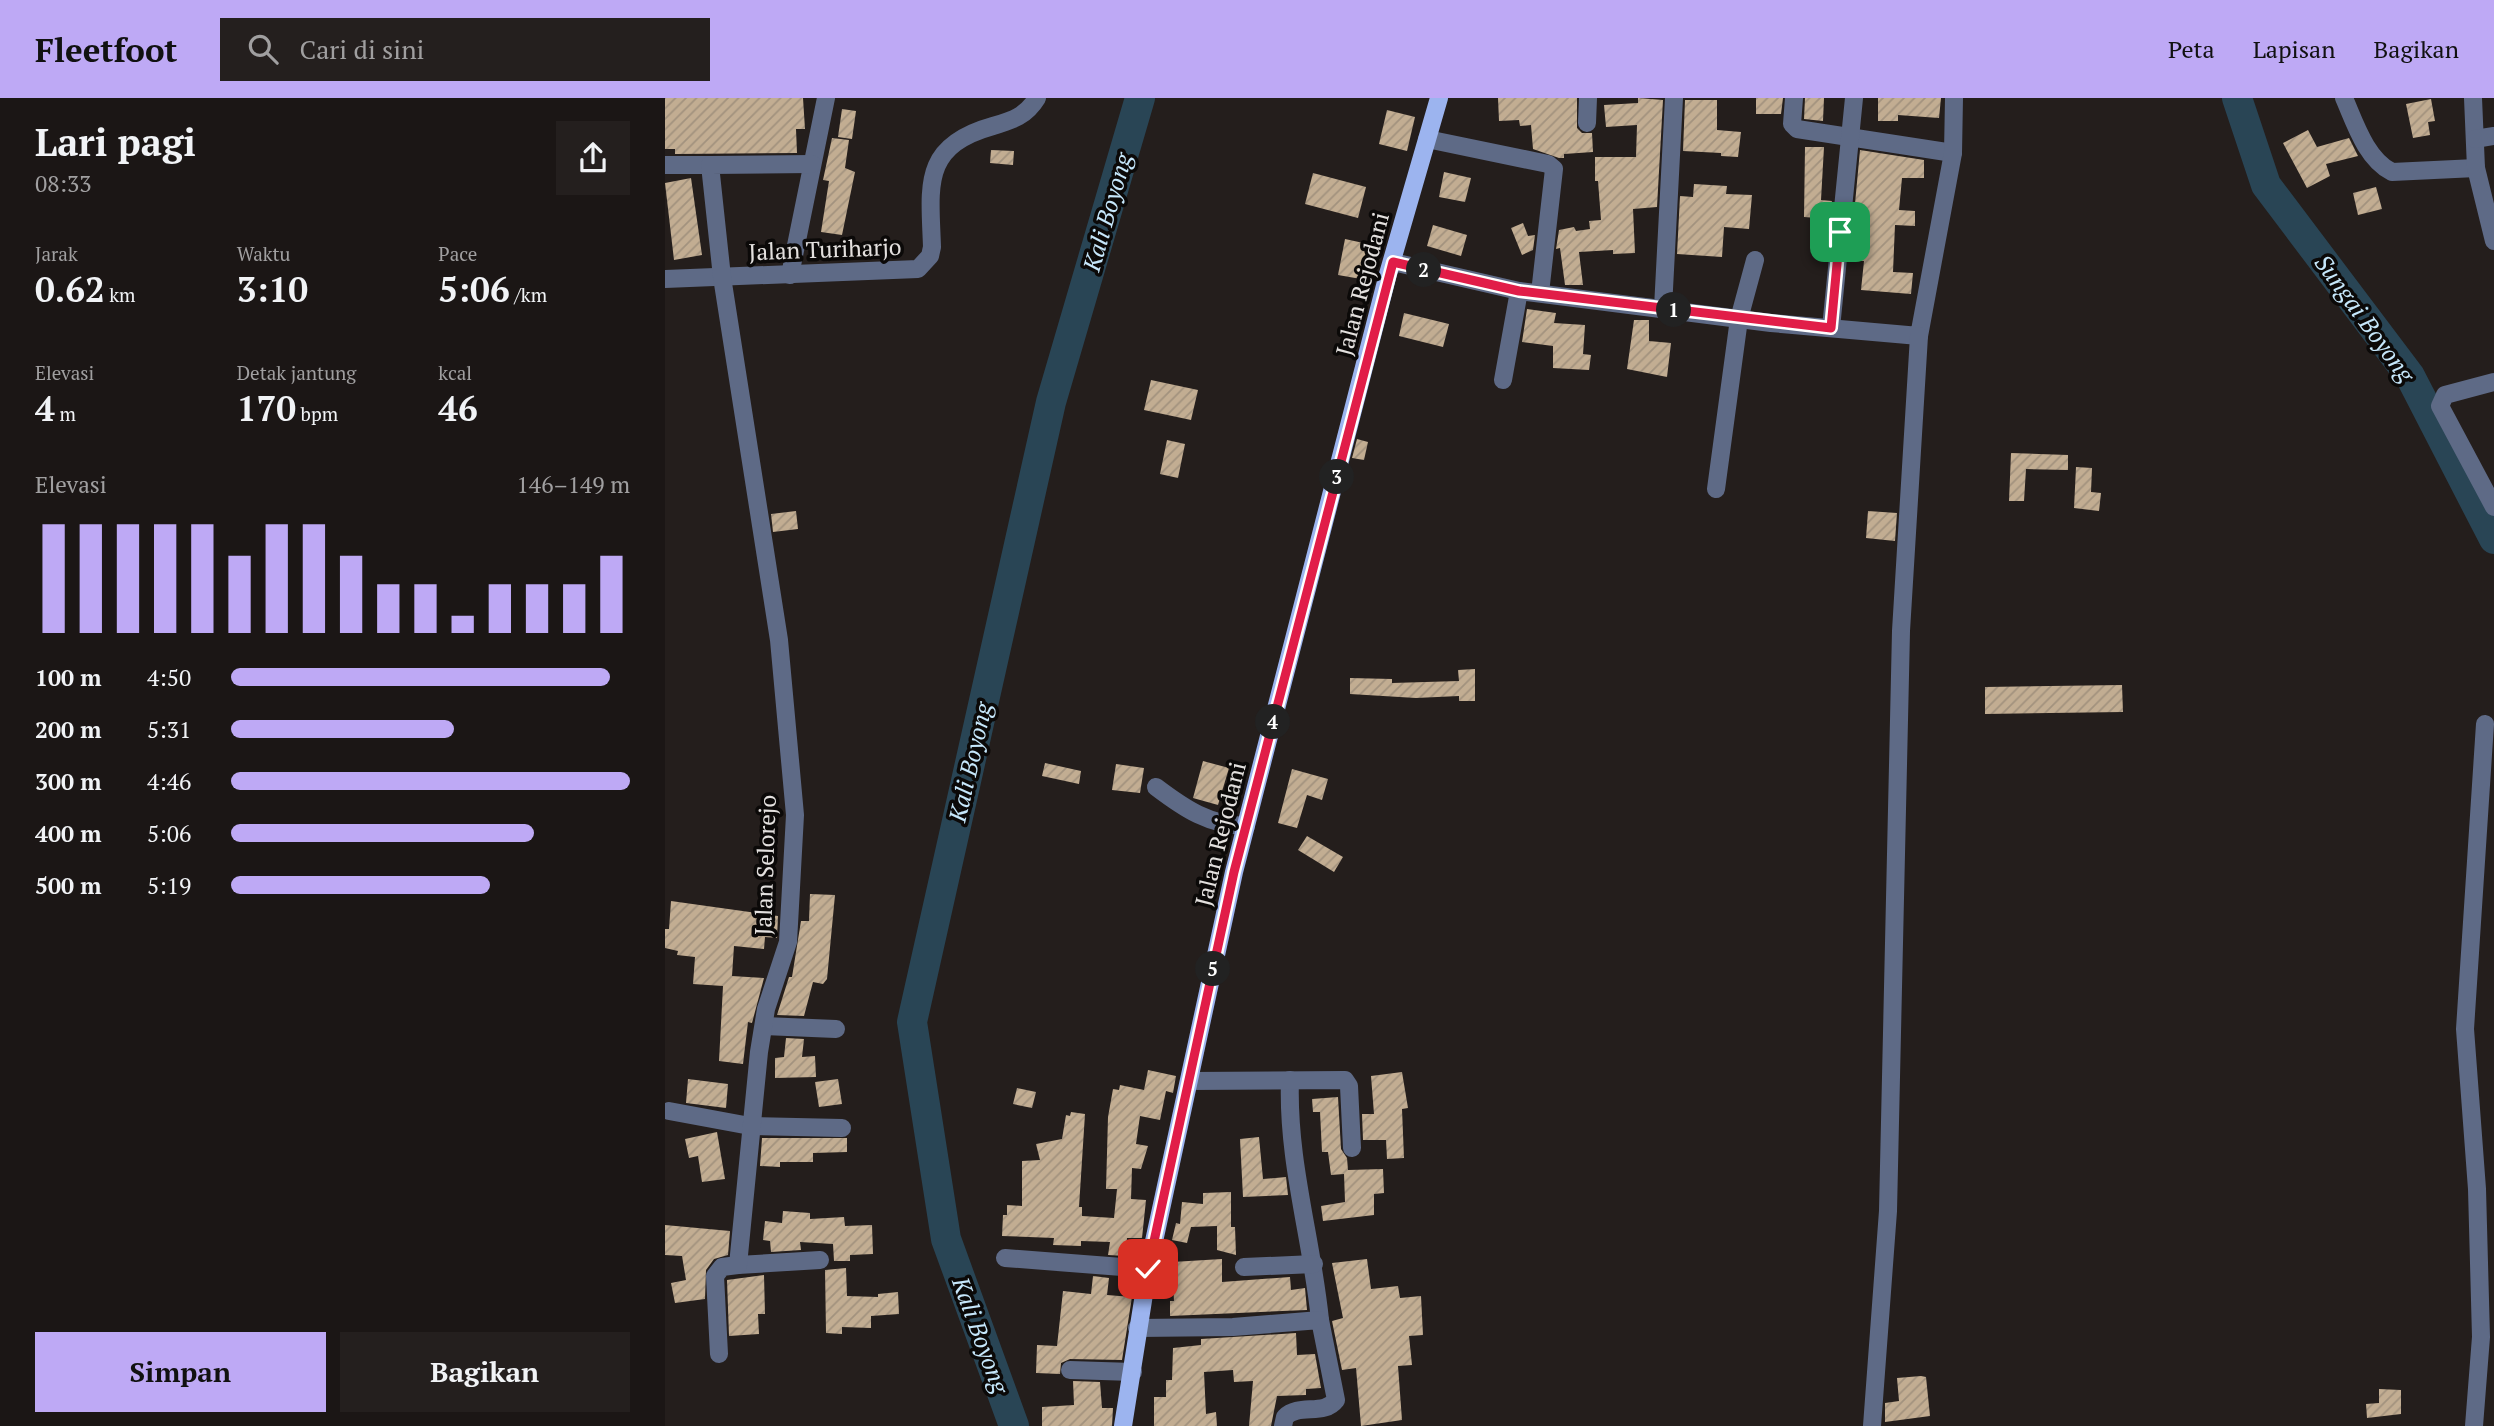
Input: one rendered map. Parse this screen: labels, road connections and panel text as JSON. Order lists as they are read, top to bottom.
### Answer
{
  "streets": {
    "main road": ["Jalan Rejodani"],
    "street": ["Jalan Turiharjo", "Jalan Selorejo"]
  },
  "crossings": [
    ["Jalan Turiharjo", "Jalan Selorejo"]
  ],
  "water": ["Kali Boyong", "Sungai Boyong"],
  "page": {
    "header": "Fleetfoot",
    "search": "Cari di sini",
    "nav": ["Peta", "Lapisan", "Bagikan"],
    "heading": ["Lari pagi", "08:33"],
    "stats": [
      ["Jarak", "0.62 km"],
      ["Waktu", "3:10"],
      ["Pace", "5:06 /km"],
      ["Elevasi", "4 m"],
      ["Detak jantung", "170 bpm"],
      ["kcal", "46"]
    ],
    "pins": [
      "2",
      "1",
      "3",
      "4",
      "5"
    ],
    "chart": ["Elevasi", "146–149 m"],
    "list": [
      {
        "name": "100 m",
        "note": "4:50"
      },
      {
        "name": "200 m",
        "note": "5:31"
      },
      {
        "name": "300 m",
        "note": "4:46"
      },
      {
        "name": "400 m",
        "note": "5:06"
      },
      {
        "name": "500 m",
        "note": "5:19"
      }
    ],
    "buttons": ["Simpan", "Bagikan"]
  }
}
